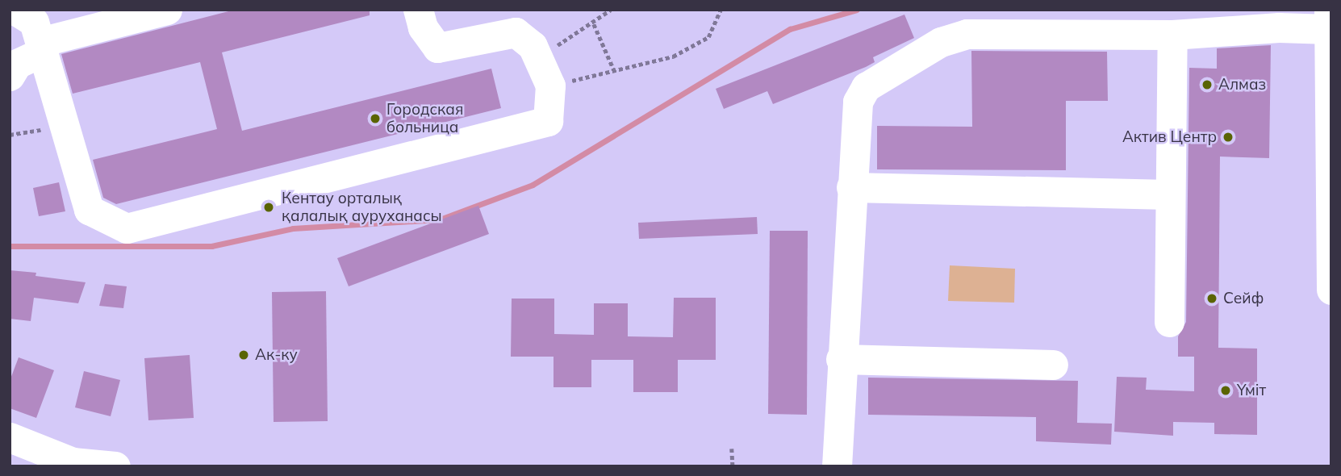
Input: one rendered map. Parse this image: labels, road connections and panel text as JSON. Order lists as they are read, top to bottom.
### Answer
{
  "places": [
    "Алмаз",
    "Городская больница",
    "Актив Центр",
    "Кентау орталық қалалық ауруханасы",
    "Сейф",
    "Ак-ку",
    "Үміт"
  ]
}
